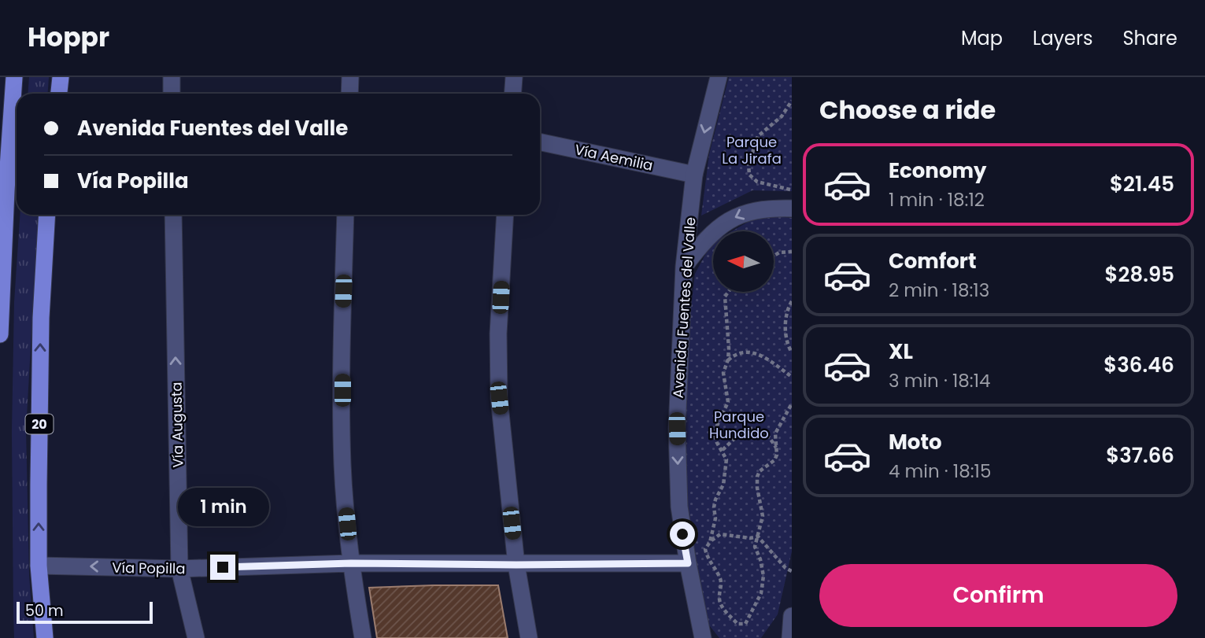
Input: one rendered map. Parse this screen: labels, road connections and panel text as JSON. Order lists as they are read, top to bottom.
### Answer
{
  "streets": {
    "main road": ["20"],
    "street": [
      "Vía Aemilia",
      "Avenida Fuentes del Valle",
      "Vía Augusta",
      "Vía Popilla"
    ]
  },
  "crossings": [
    ["Vía Aemilia", "Avenida Fuentes del Valle"],
    ["Avenida Fuentes del Valle", "Vía Popilla"],
    ["20", "Vía Popilla"],
    ["Vía Augusta", "Vía Popilla"]
  ],
  "one_way": ["Avenida Fuentes del Valle", "Vía Augusta"],
  "parks": ["Parque La Jirafa", "Parque Hundido"],
  "scale_bar": "50 m",
  "north": "left",
  "page": {
    "header": "Hoppr",
    "nav": ["Map", "Layers", "Share"],
    "heading": "Choose a ride",
    "banner": ["Avenida Fuentes del Valle", "Vía Popilla"],
    "list": [
      {
        "name": "Economy",
        "note": "1 min · 18:12",
        "value": "$21.45"
      },
      {
        "name": "Comfort",
        "note": "2 min · 18:13",
        "value": "$28.95"
      },
      {
        "name": "XL",
        "note": "3 min · 18:14",
        "value": "$36.46"
      },
      {
        "name": "Moto",
        "note": "4 min · 18:15",
        "value": "$37.66"
      }
    ],
    "bubble": "1 min",
    "buttons": "Confirm",
    "scale": "50 m"
  }
}
